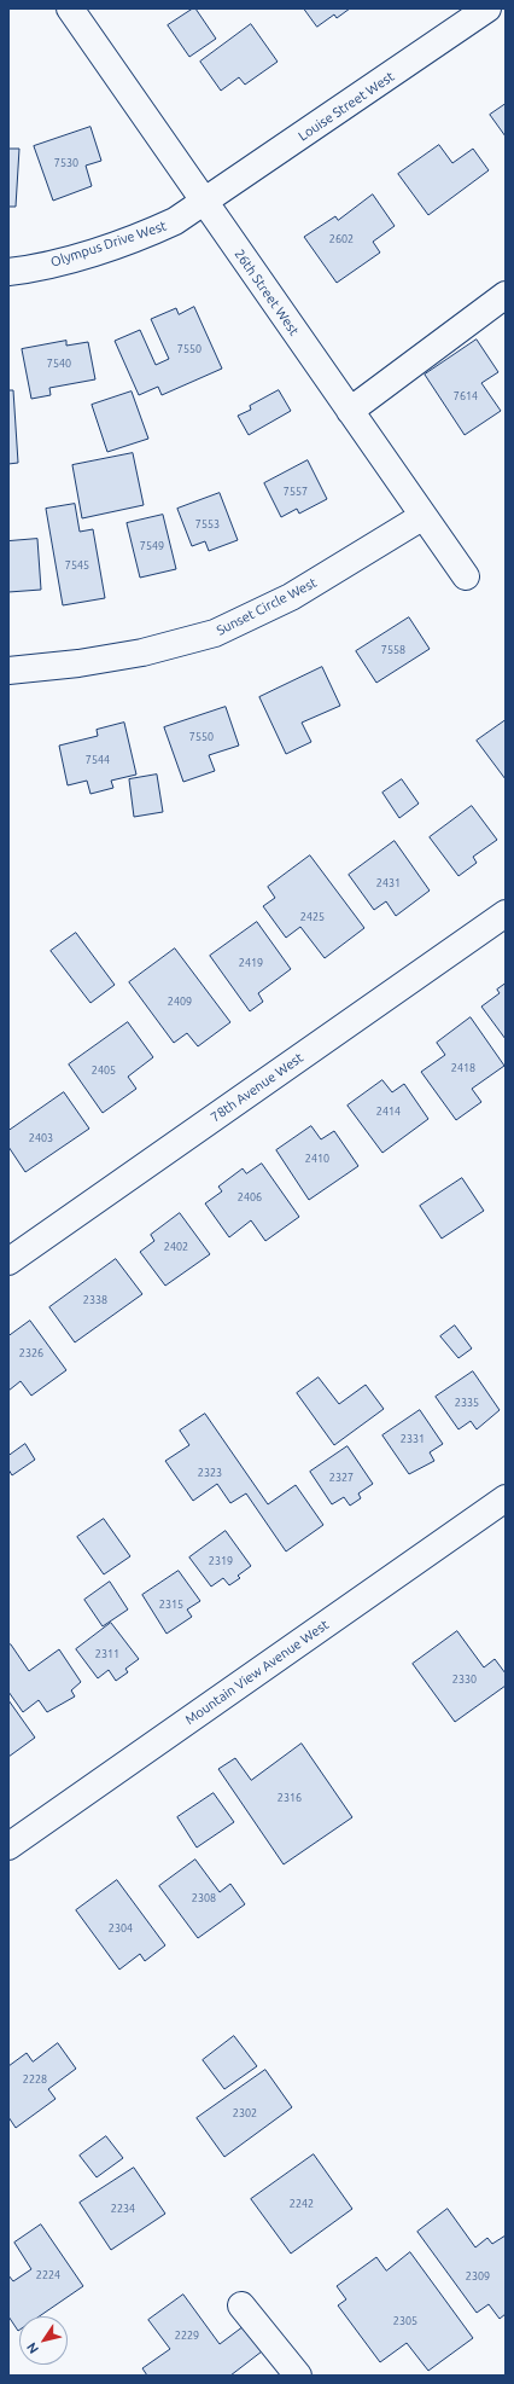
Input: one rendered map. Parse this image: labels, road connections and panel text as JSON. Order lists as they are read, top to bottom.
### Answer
{
  "streets": {
    "street": [
      "Louise Street West",
      "Olympus Drive West",
      "26th Street West",
      "Sunset Circle West",
      "78th Avenue West",
      "Mountain View Avenue West"
    ]
  },
  "crossings": [
    ["Louise Street West", "Olympus Drive West"],
    ["Louise Street West", "26th Street West"],
    ["Olympus Drive West", "26th Street West"],
    ["26th Street West", "Sunset Circle West"]
  ],
  "house_numbers": [
    "7530",
    "2602",
    "7550",
    "7540",
    "7614",
    "7557",
    "7553",
    "7549",
    "7545",
    "7558",
    "7550",
    "7544",
    "2431",
    "2425",
    "2419",
    "2409",
    "2418",
    "2405",
    "2414",
    "2403",
    "2410",
    "2406",
    "2402",
    "2338",
    "2326",
    "2335",
    "2331",
    "2323",
    "2327",
    "2319",
    "2315",
    "2311",
    "2330",
    "2316",
    "2308",
    "2304",
    "2228",
    "2302",
    "2242",
    "2234",
    "2224",
    "2309",
    "2305",
    "2229"
  ],
  "north": "bottom left"
}
